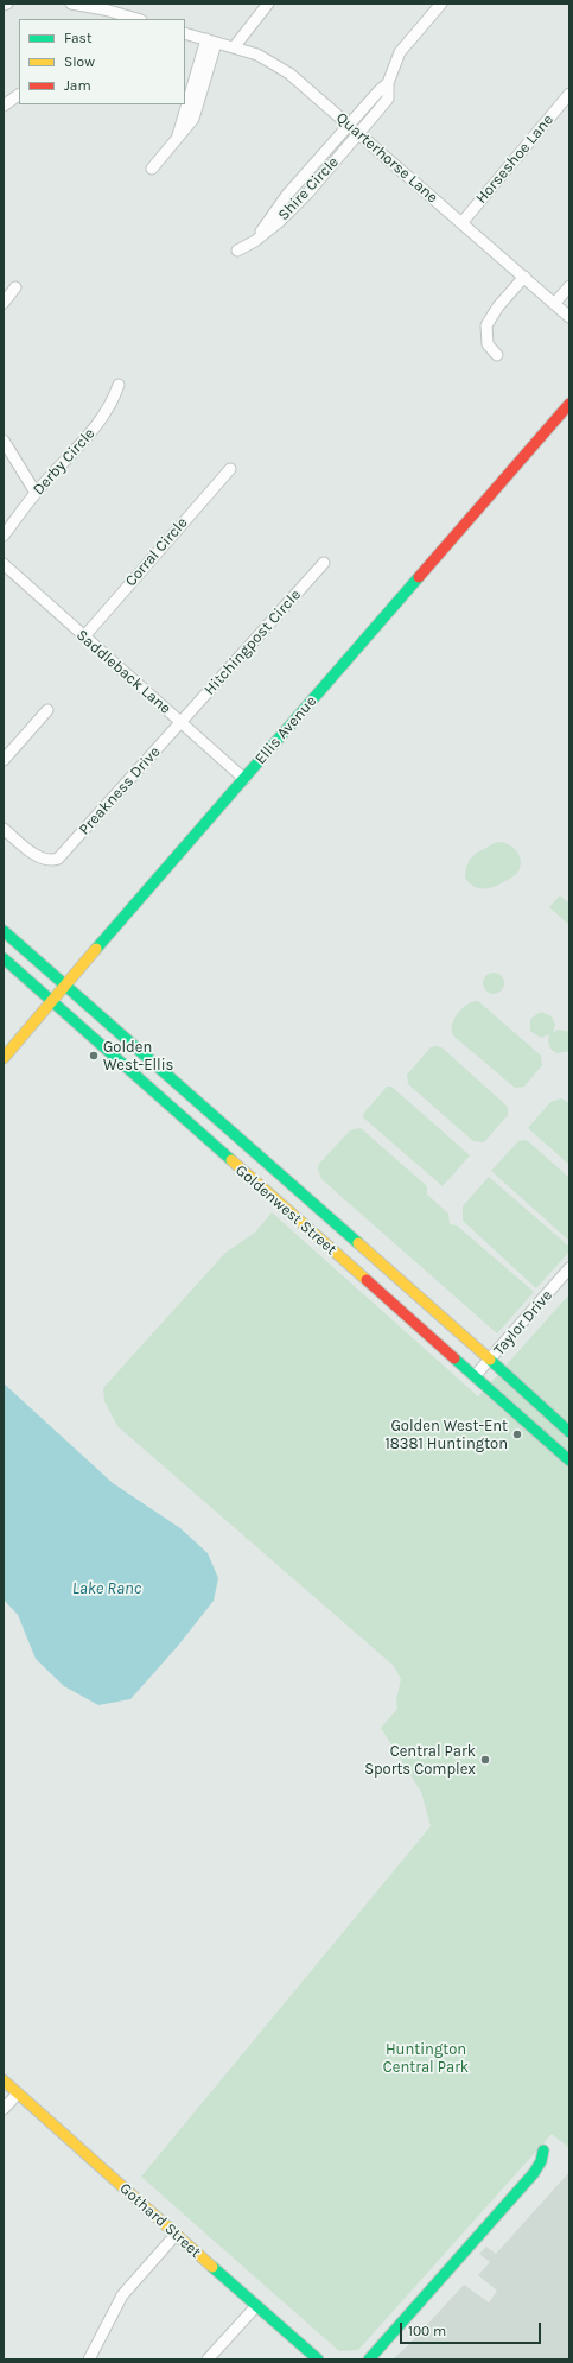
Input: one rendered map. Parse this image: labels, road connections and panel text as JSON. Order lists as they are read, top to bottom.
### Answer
{
  "streets": {
    "street": [
      "Quarterhorse Lane",
      "Horseshoe Lane",
      "Shire Circle",
      "Derby Circle",
      "Corral Circle",
      "Hitchingpost Circle",
      "Saddleback Lane",
      "Ellis Avenue",
      "Preakness Drive",
      "Goldenwest Street",
      "Taylor Drive",
      "Gothard Street"
    ]
  },
  "crossings": [
    ["Quarterhorse Lane", "Horseshoe Lane"],
    ["Quarterhorse Lane", "Shire Circle"],
    ["Corral Circle", "Saddleback Lane"],
    ["Hitchingpost Circle", "Saddleback Lane"],
    ["Hitchingpost Circle", "Preakness Drive"],
    ["Saddleback Lane", "Ellis Avenue"],
    ["Saddleback Lane", "Preakness Drive"],
    ["Ellis Avenue", "Goldenwest Street"],
    ["Goldenwest Street", "Taylor Drive"]
  ],
  "water": ["Lake Ranc"],
  "parks": ["Huntington Central Park"],
  "places": ["Golden West-Ellis", "Golden West-Ent 18381 Huntington", "Central Park Sports Complex"],
  "legend": ["Fast", "Slow", "Jam"],
  "scale_bar": "100 m"
}
